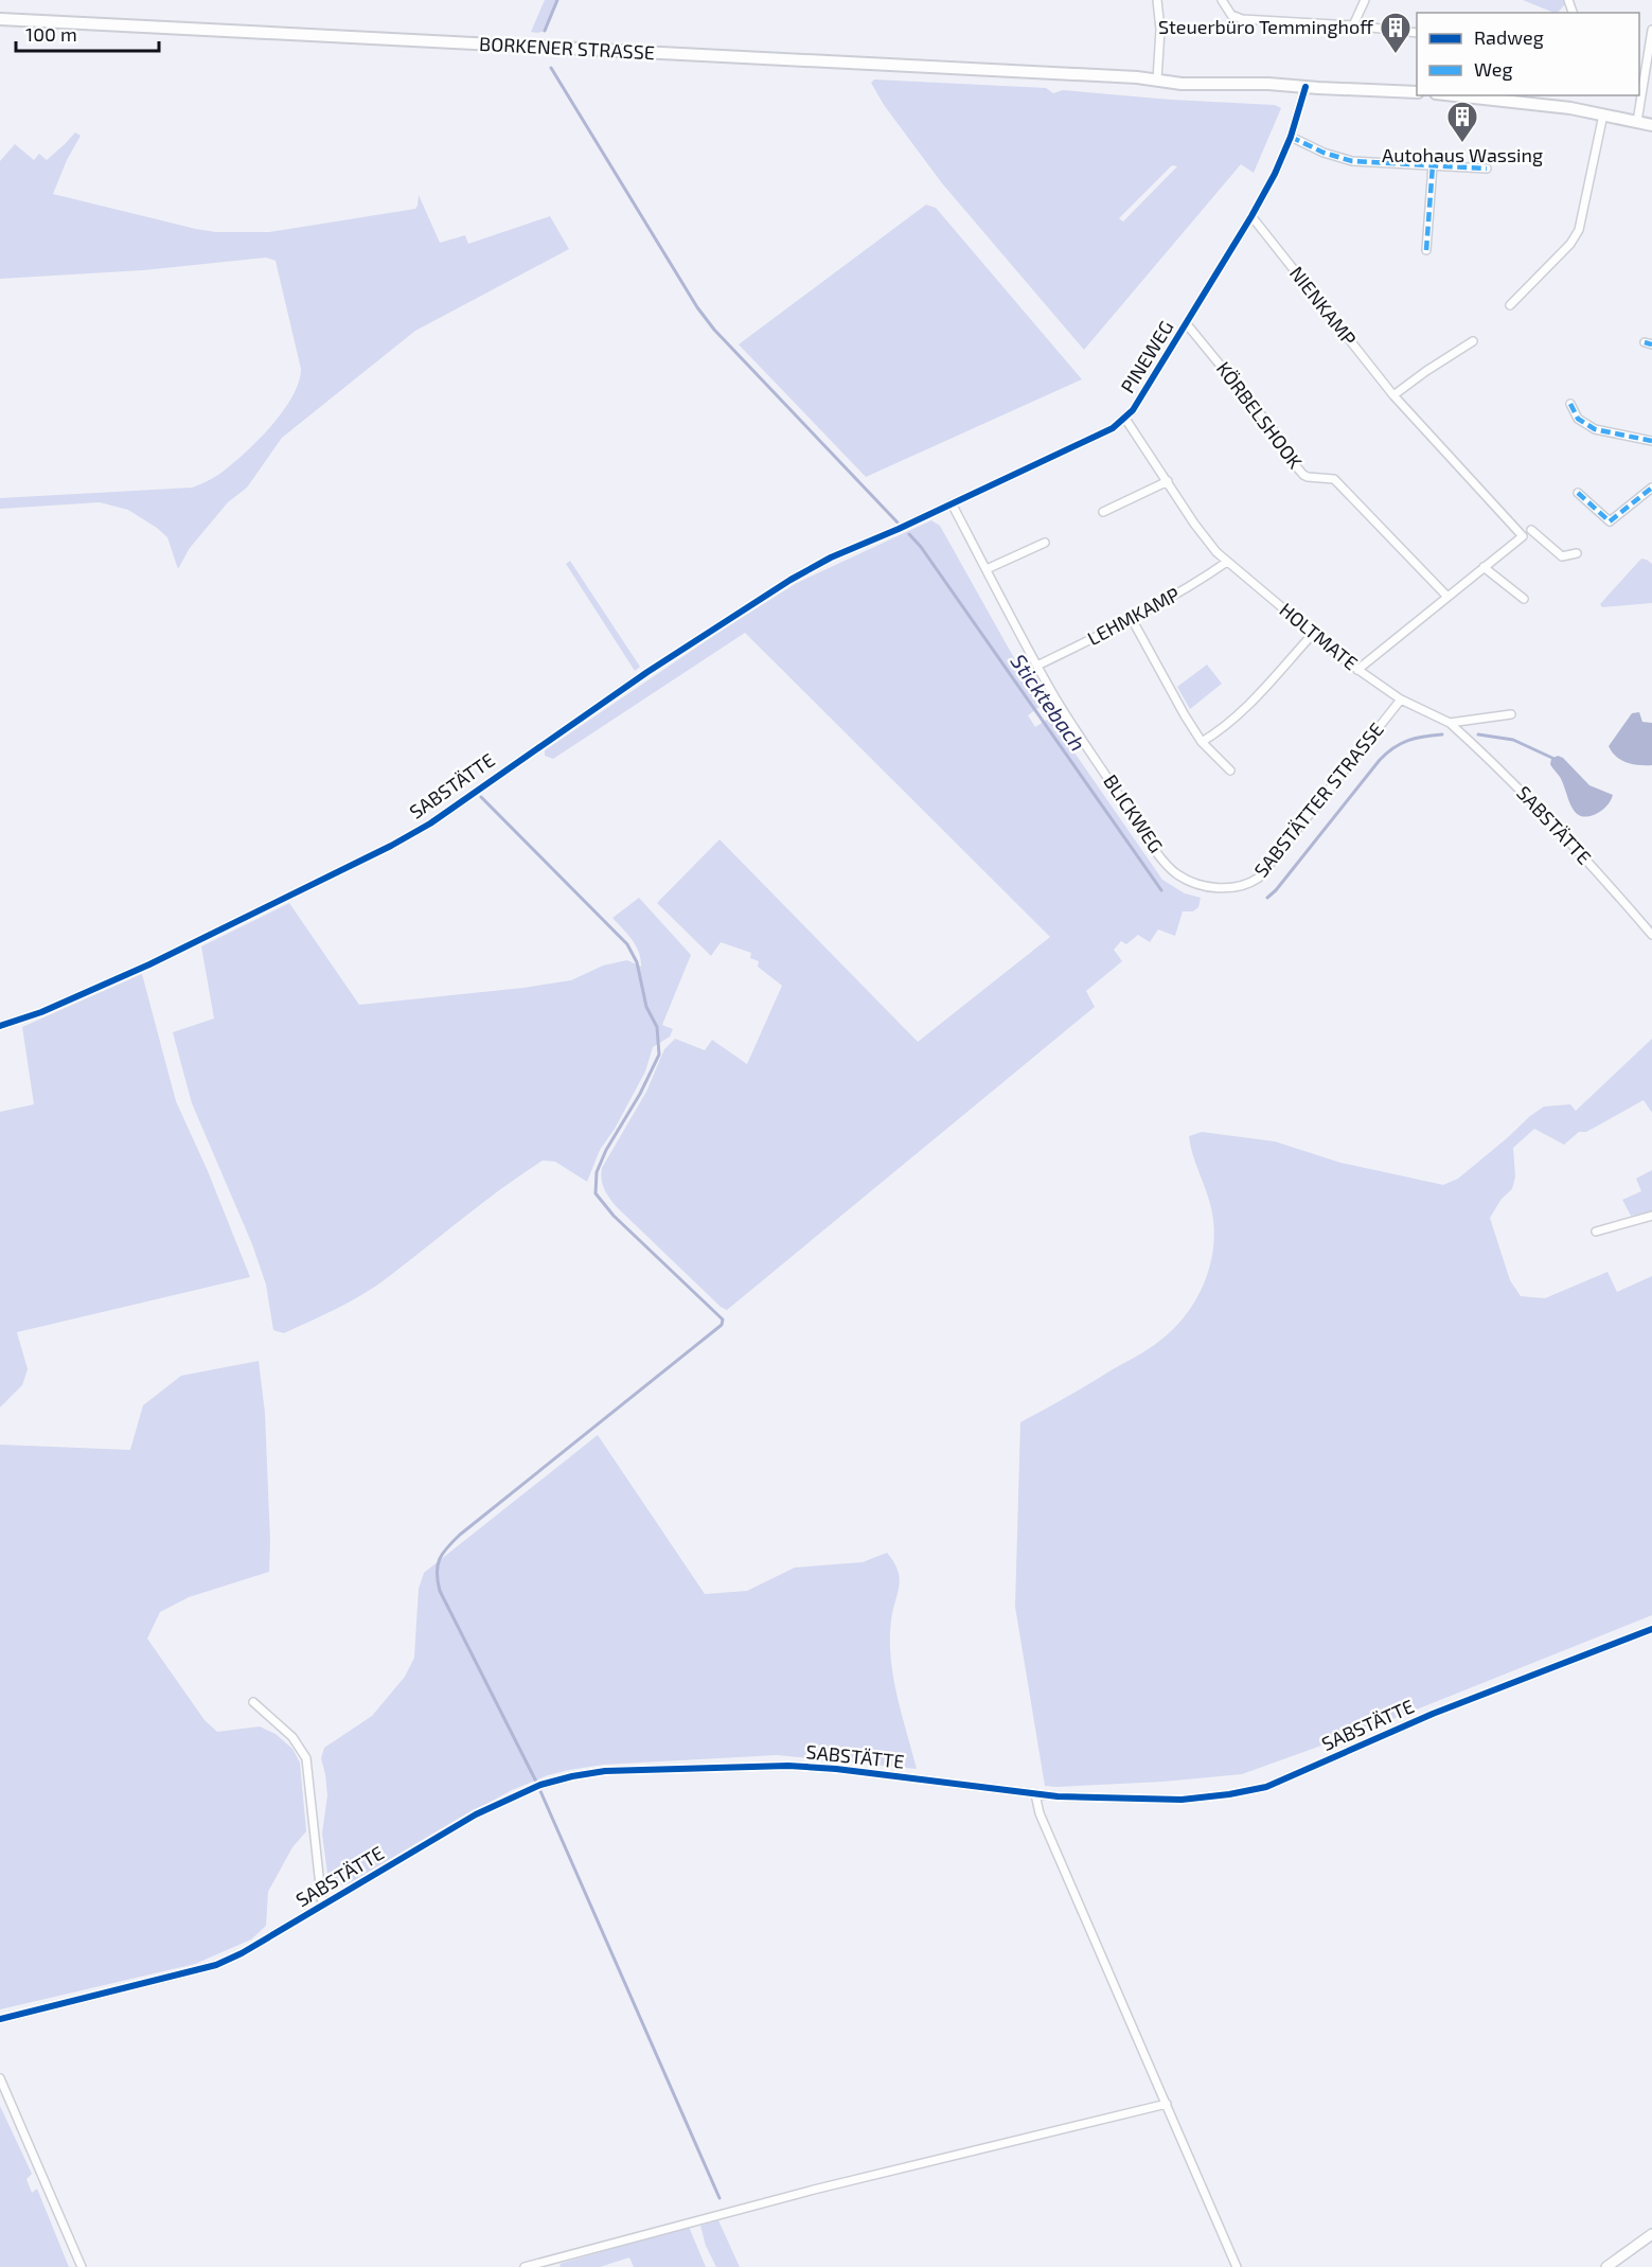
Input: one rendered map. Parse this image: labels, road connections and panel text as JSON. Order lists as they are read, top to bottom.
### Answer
{
  "streets": {
    "main road": ["BORKENER STRASSE"],
    "street": [
      "NIENKAMP",
      "PINEWEG",
      "KÖRBELSHOOK",
      "LEHMKAMP",
      "HOLTMATE",
      "SABSTÄTTE",
      "SABSTÄTTER STRASSE",
      "BLICKWEG"
    ]
  },
  "crossings": [
    ["BORKENER STRASSE", "PINEWEG"],
    ["NIENKAMP", "PINEWEG"],
    ["PINEWEG", "KÖRBELSHOOK"],
    ["PINEWEG", "HOLTMATE"],
    ["PINEWEG", "SABSTÄTTE"],
    ["PINEWEG", "BLICKWEG"],
    ["LEHMKAMP", "HOLTMATE"],
    ["LEHMKAMP", "BLICKWEG"],
    ["HOLTMATE", "SABSTÄTTE"],
    ["HOLTMATE", "SABSTÄTTER STRASSE"],
    ["SABSTÄTTER STRASSE", "BLICKWEG"]
  ],
  "water": ["Sticktebach"],
  "places": {
    "building": ["Steuerbüro Temminghoff", "Autohaus Wassing"]
  },
  "legend": ["Radweg", "Weg"],
  "scale_bar": "100 m"
}
